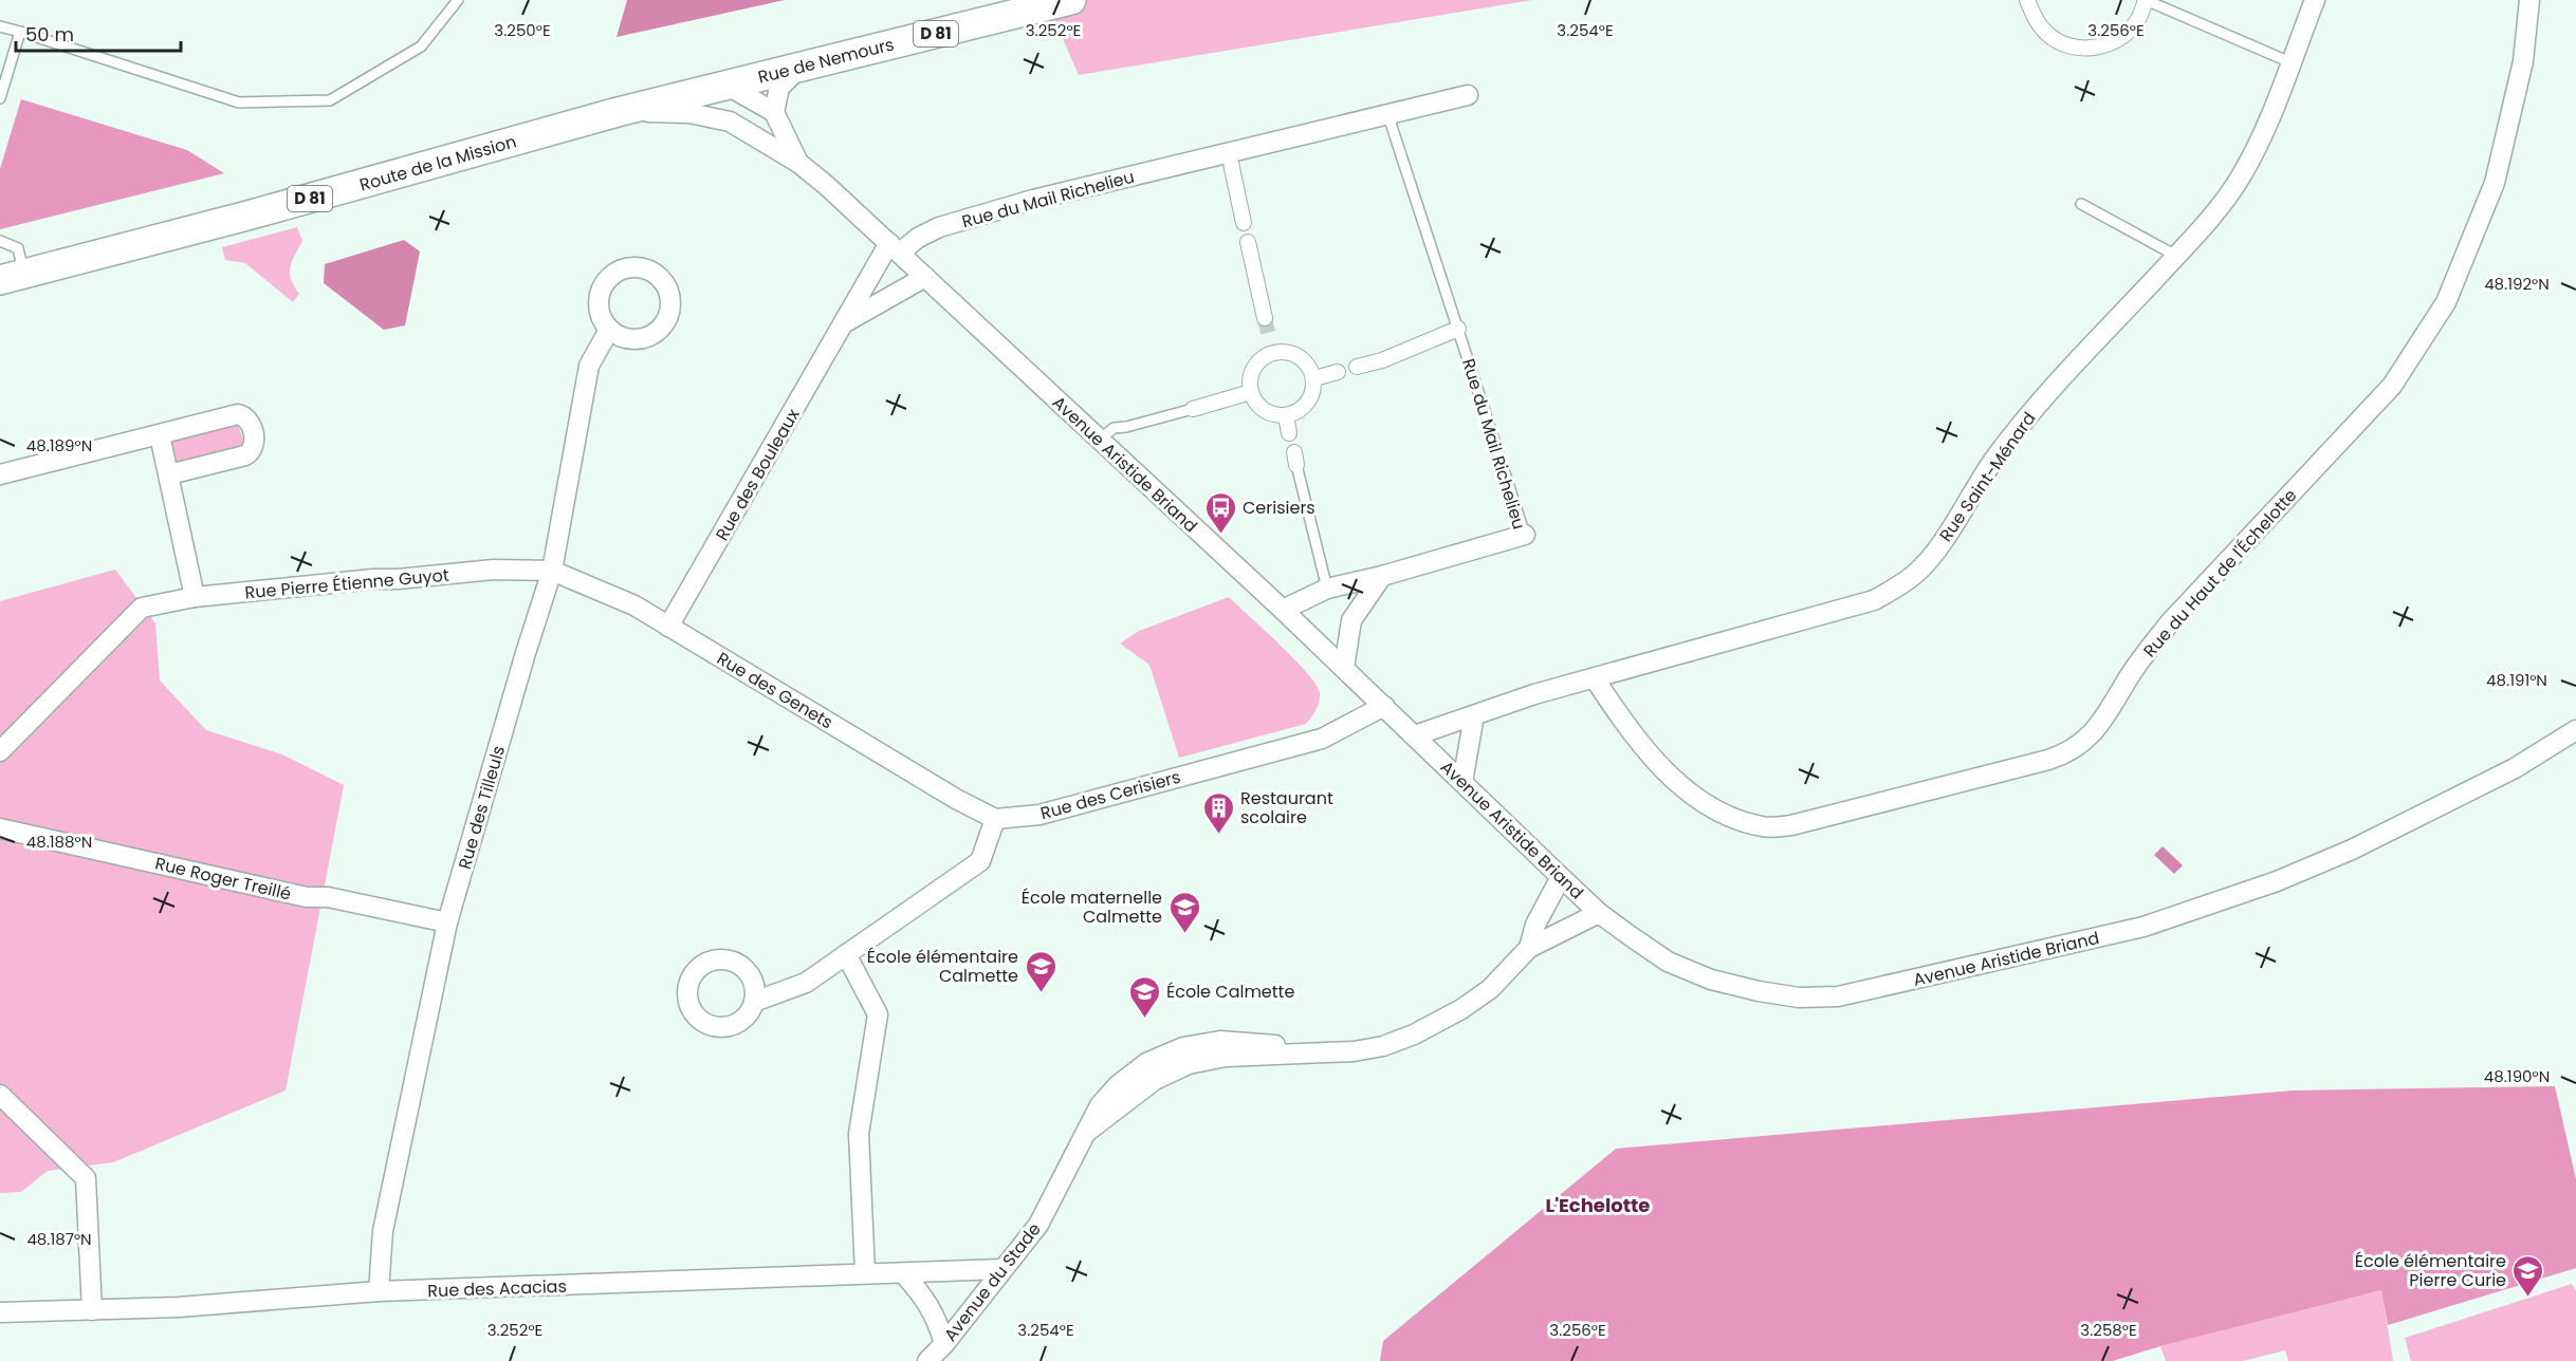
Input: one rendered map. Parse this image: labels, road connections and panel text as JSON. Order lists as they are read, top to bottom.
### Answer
{
  "streets": {
    "main road": ["D 81", "Rue de Nemours", "Route de la Mission"],
    "street": [
      "Rue du Mail Richelieu",
      "Avenue Aristide Briand",
      "Rue des Bouleaux",
      "Rue Saint-Ménard",
      "Rue du Haut de l'Échelotte",
      "Rue Pierre Étienne Guyot",
      "Rue des Genets",
      "Rue des Cerisiers",
      "Rue des Tilleuls",
      "Rue Roger Treillé",
      "Avenue du Stade",
      "Rue des Acacias"
    ]
  },
  "crossings": [
    ["Rue de Nemours", "Route de la Mission"],
    ["Rue de Nemours", "Avenue Aristide Briand"],
    ["Route de la Mission", "Avenue Aristide Briand"],
    ["Rue du Mail Richelieu", "Avenue Aristide Briand"],
    ["Rue du Mail Richelieu", "Rue des Bouleaux"],
    ["Avenue Aristide Briand", "Rue des Bouleaux"],
    ["Avenue Aristide Briand", "Rue Saint-Ménard"],
    ["Avenue Aristide Briand", "Rue des Cerisiers"],
    ["Avenue Aristide Briand", "Avenue du Stade"],
    ["Rue des Bouleaux", "Rue des Genets"],
    ["Rue Saint-Ménard", "Rue du Haut de l'Échelotte"],
    ["Rue Pierre Étienne Guyot", "Rue des Genets"],
    ["Rue Pierre Étienne Guyot", "Rue des Tilleuls"],
    ["Rue des Genets", "Rue des Cerisiers"],
    ["Rue des Genets", "Rue des Tilleuls"],
    ["Rue des Tilleuls", "Rue Roger Treillé"],
    ["Rue des Tilleuls", "Rue des Acacias"],
    ["Avenue du Stade", "Rue des Acacias"]
  ],
  "districts": ["L'Echelotte"],
  "places": {
    "bus stop": ["Cerisiers"],
    "building": ["Restaurant scolaire"],
    "school or university": [
      "École maternelle Calmette",
      "École élémentaire Calmette",
      "École Calmette",
      "École élémentaire Pierre Curie"
    ]
  },
  "scale_bar": "50 m",
  "coordinates": [
    "3.250°E",
    "3.252°E",
    "3.254°E",
    "3.256°E",
    "48.192°N",
    "48.189°N",
    "48.191°N",
    "48.188°N",
    "48.190°N",
    "48.187°N",
    "3.258°E"
  ]
}
